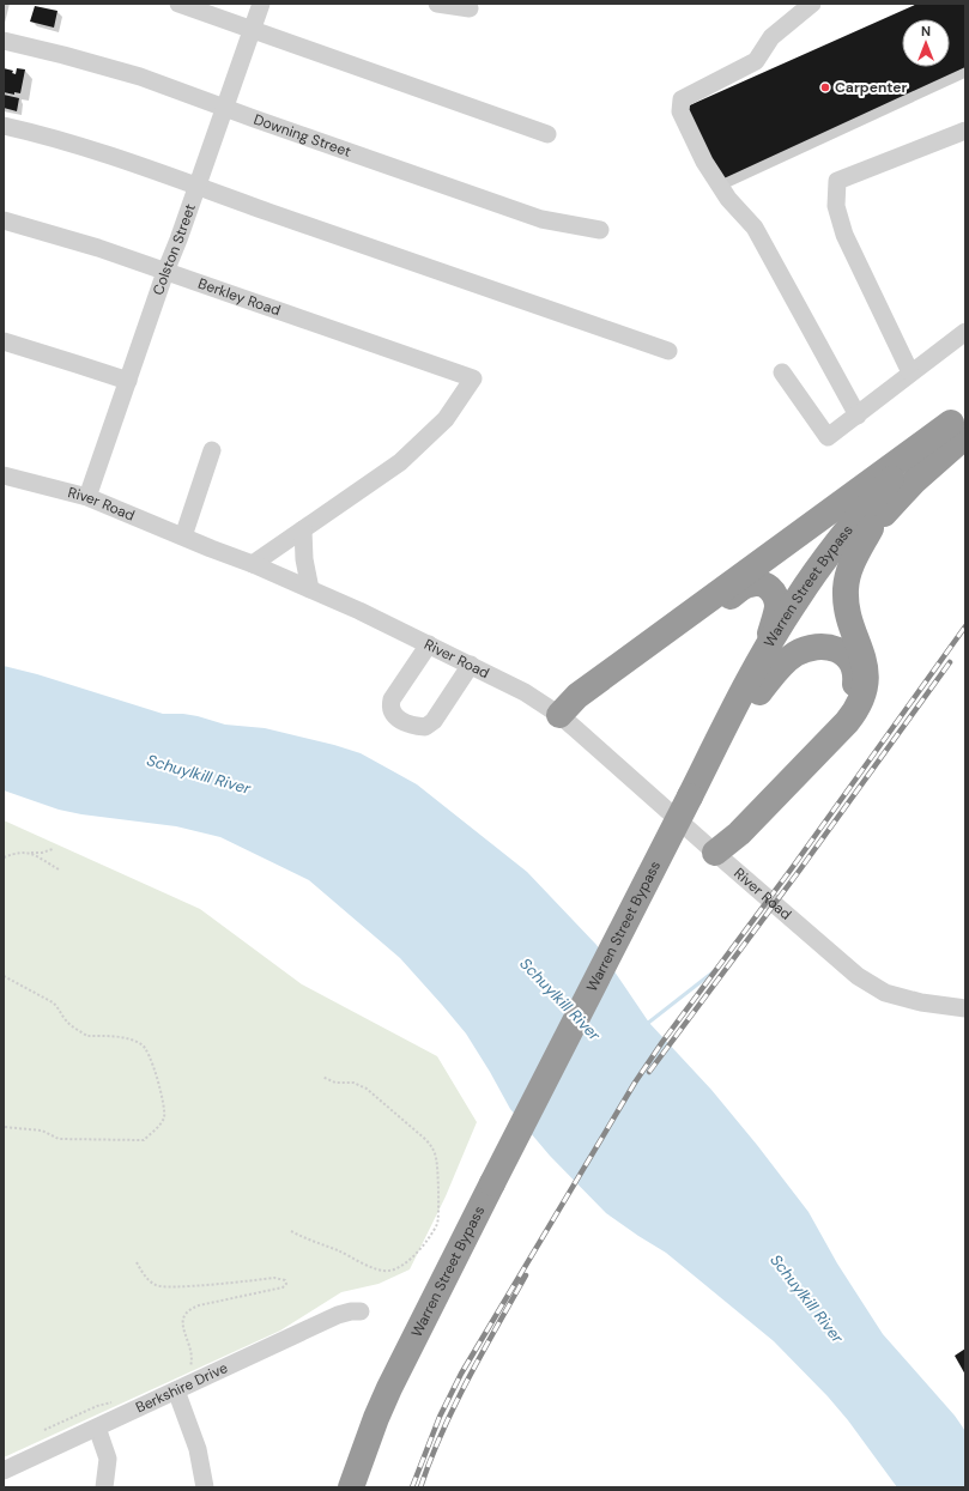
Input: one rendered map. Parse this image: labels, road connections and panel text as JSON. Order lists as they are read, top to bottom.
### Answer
{
  "streets": {
    "highway": ["Warren Street Bypass"],
    "street": [
      "Downing Street",
      "Colston Street",
      "Berkley Road",
      "River Road",
      "Berkshire Drive"
    ]
  },
  "crossings": [
    ["Downing Street", "Colston Street"],
    ["Colston Street", "Berkley Road"],
    ["Colston Street", "River Road"]
  ],
  "water": ["Schuylkill River"],
  "places": ["Carpenter"],
  "north": "top"
}
